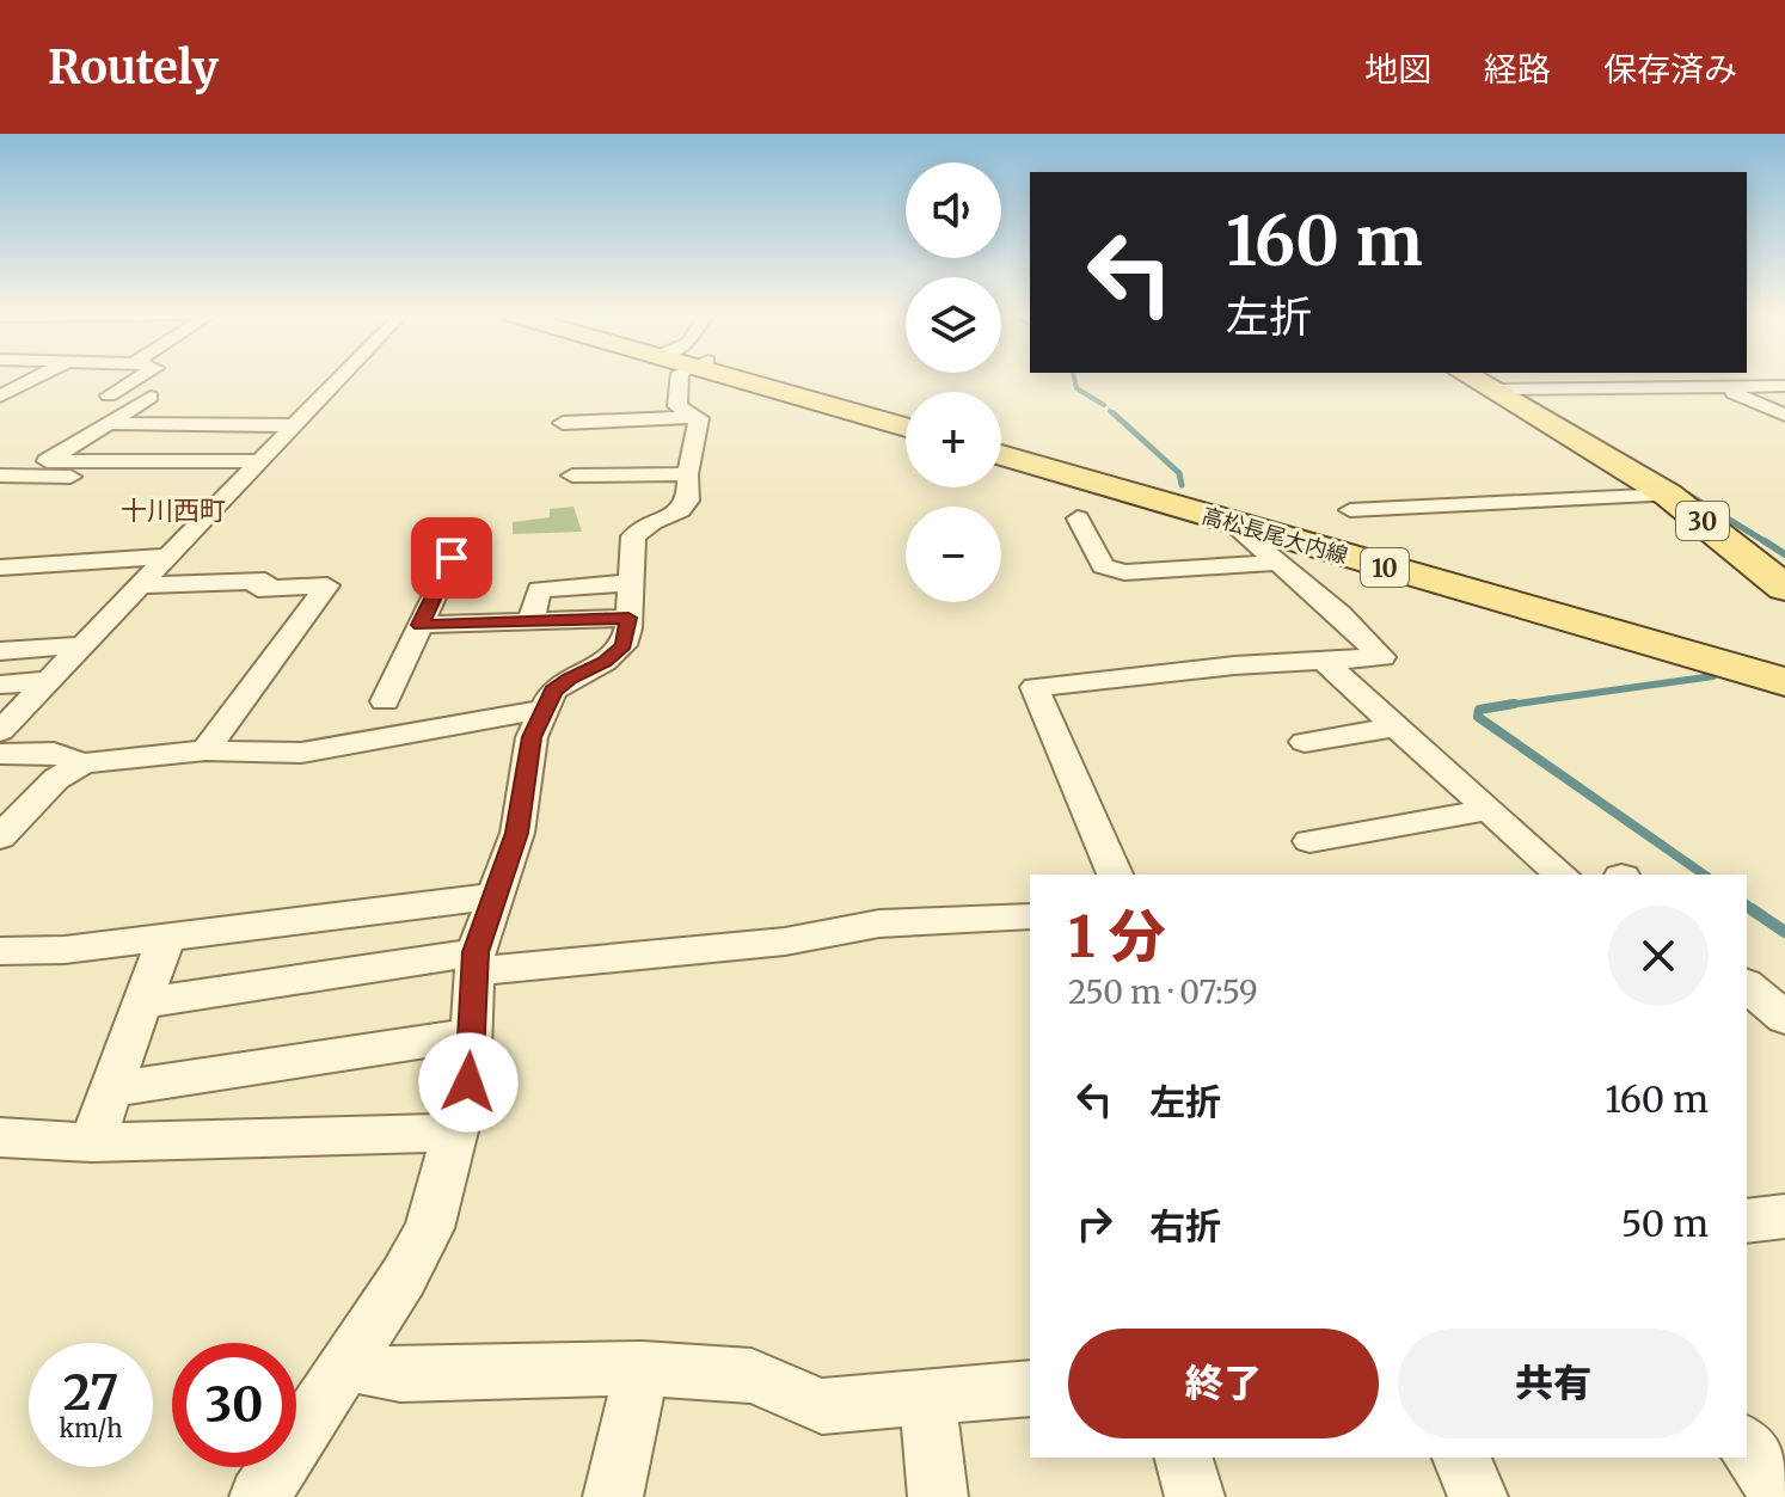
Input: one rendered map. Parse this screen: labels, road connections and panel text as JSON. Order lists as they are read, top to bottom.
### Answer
{
  "streets": {
    "main road": ["30", "高松長尾大内線", "10"]
  },
  "districts": ["十川西町"],
  "page": {
    "header": "Routely",
    "nav": ["地図", "経路", "保存済み"],
    "map_buttons": ["+", "−"],
    "turn": ["160 m", "左折"],
    "heading": ["1 分", "250 m · 07:59"],
    "list": [
      {
        "name": "左折",
        "value": "160 m"
      },
      {
        "name": "右折",
        "value": "50 m"
      }
    ],
    "buttons": ["終了", "共有"],
    "speed": "27 km/h",
    "limit": "30"
  }
}
